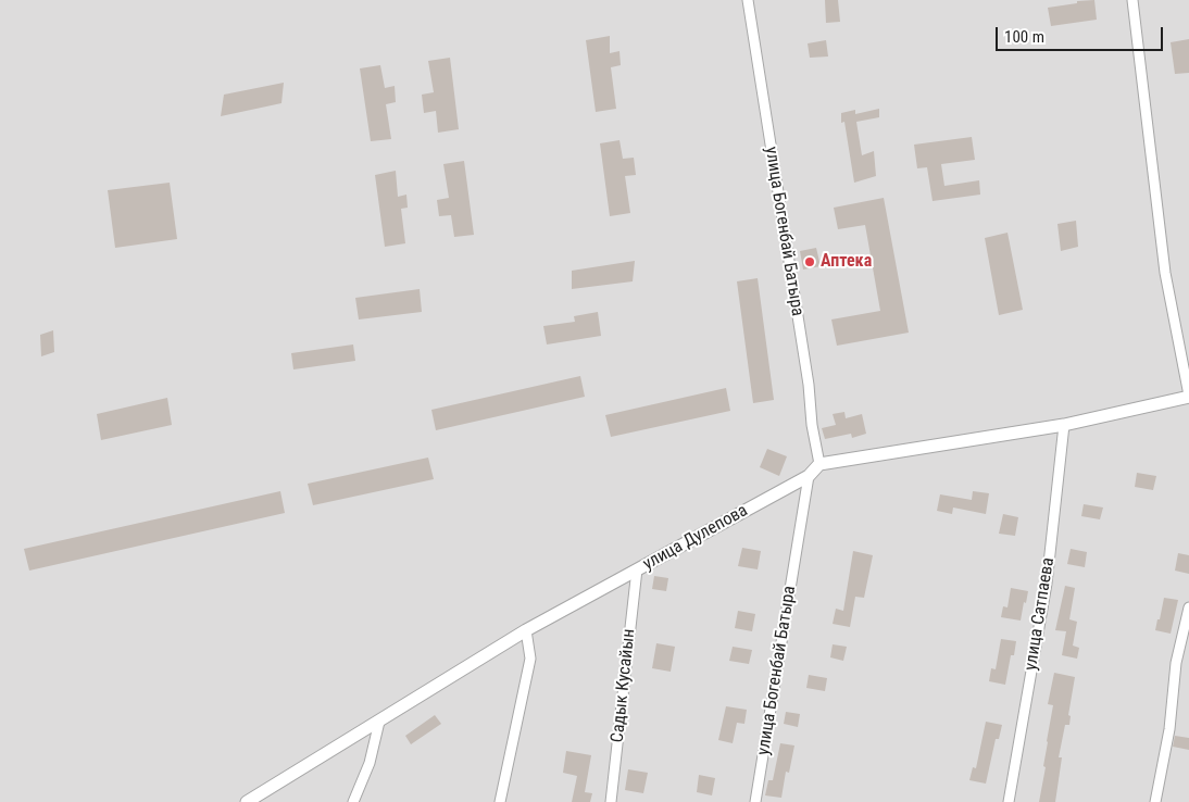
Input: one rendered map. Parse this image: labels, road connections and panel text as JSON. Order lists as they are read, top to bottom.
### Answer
{
  "streets": {
    "street": [
      "улица Богенбай Батыра",
      "улица Дулепова",
      "улица Сатпаева",
      "Садык Кусайын"
    ]
  },
  "crossings": [
    ["улица Богенбай Батыра", "улица Дулепова"],
    ["улица Дулепова", "Садык Кусайын"]
  ],
  "places": ["Аптека"],
  "scale_bar": "100 m"
}
